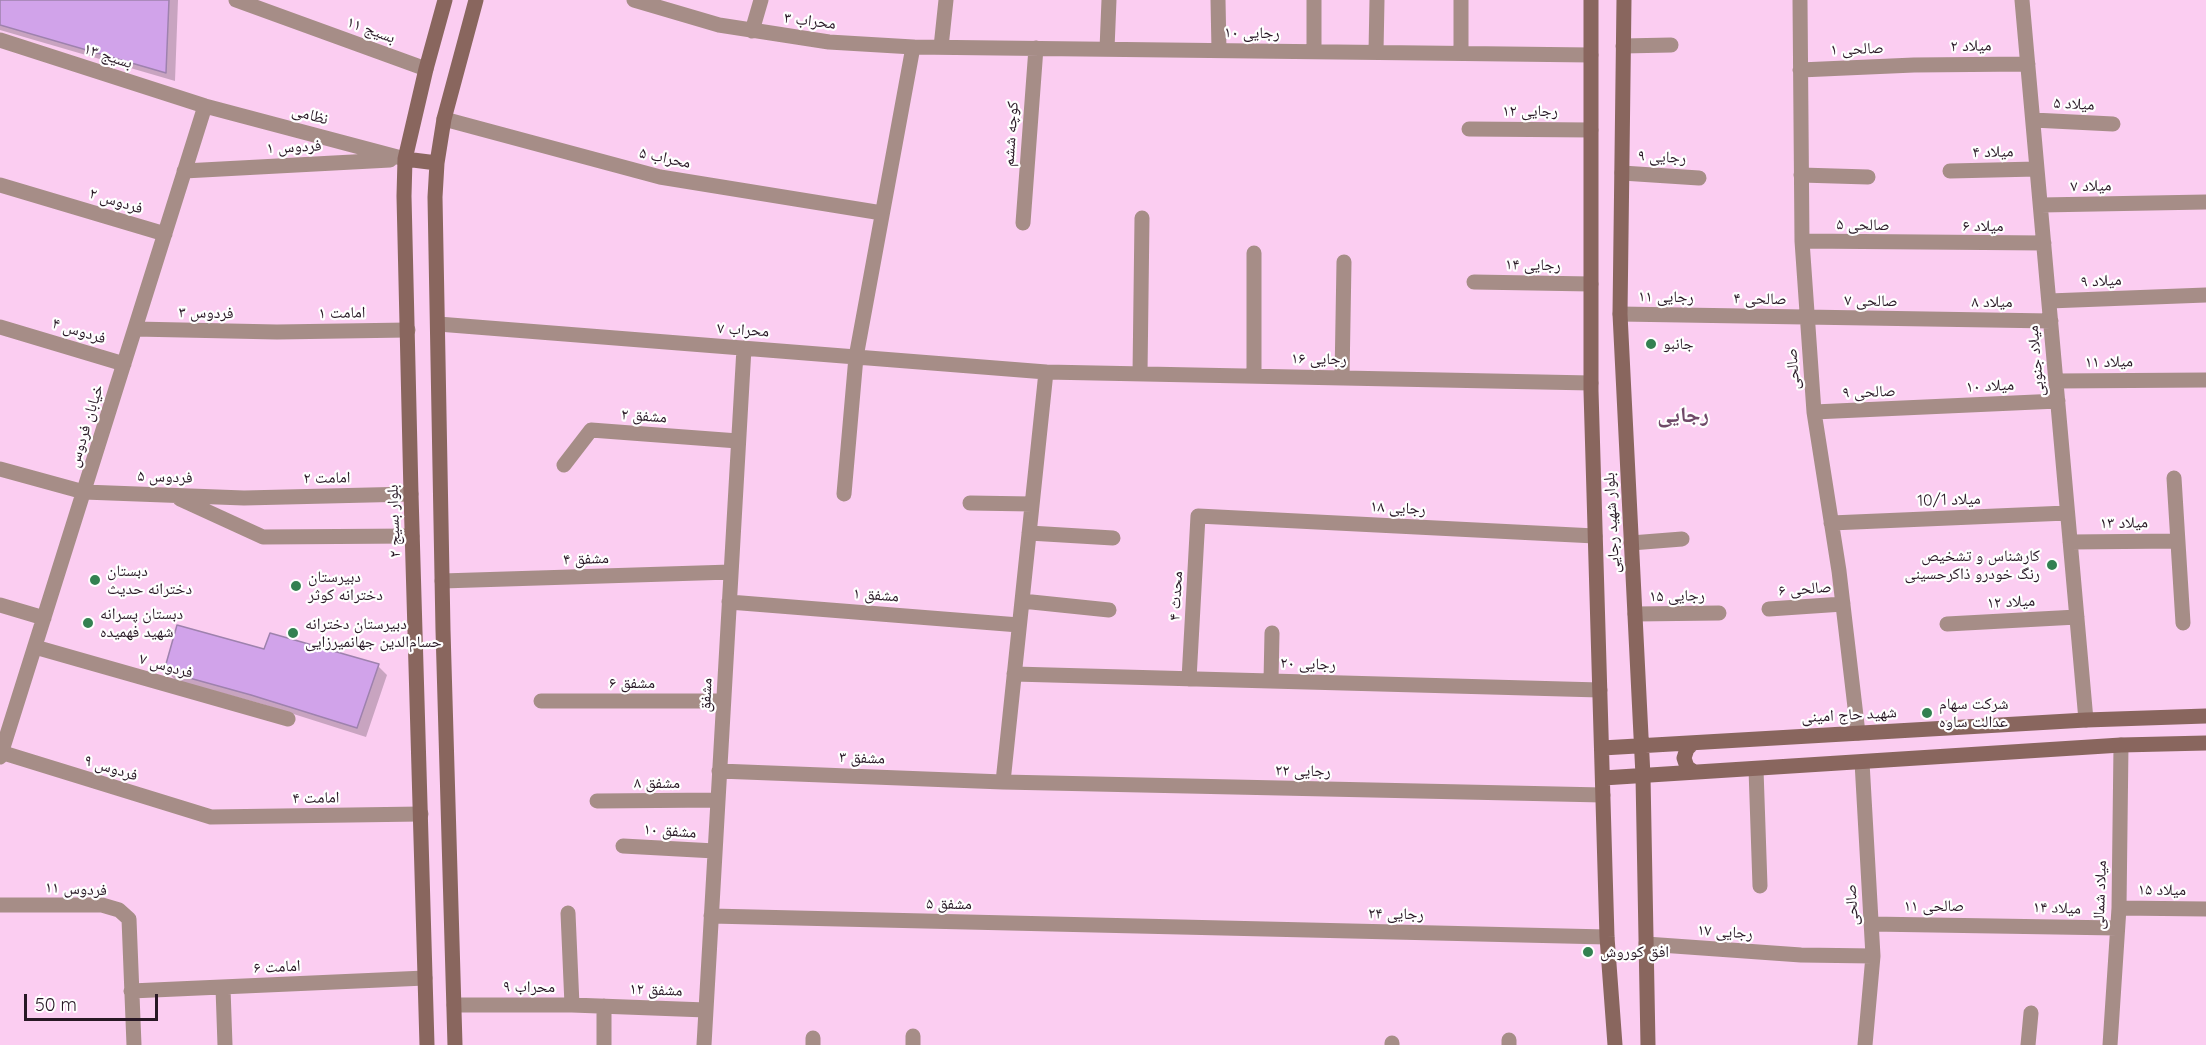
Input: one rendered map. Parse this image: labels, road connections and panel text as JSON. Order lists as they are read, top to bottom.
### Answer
{
  "streets": {
    "main road": ["بلوار بسیج ۲", "بلوار شهید رجایی", "شهید حاج امینی"],
    "street": [
      "محراب ۳",
      "۱۱ بسیج",
      "رجایی ۱۰",
      "میلاد ۲",
      "صالحی ۱",
      "۱۳ بسیج",
      "میلاد ۵",
      "رجایی ۱۲",
      "نظامی",
      "کوچه ششم",
      "فردوس ۱",
      "میلاد ۴",
      "رجایی ۹",
      "محراب ۵",
      "میلاد ۷",
      "فردوس ۲",
      "صالحی ۵",
      "میلاد ۶",
      "رجایی ۱۴",
      "میلاد ۹",
      "رجایی ۱۱",
      "صالحی ۴",
      "صالحی ۷",
      "میلاد ۸",
      "فردوس ۳",
      "امامت ۱",
      "محراب ۷",
      "فردوس ۴",
      "رجایی ۱۶",
      "میلاد جنوبی",
      "میلاد ۱۱",
      "صالحی",
      "میلاد ۱۰",
      "صالحی ۹",
      "مشفق ۲",
      "خیابان فردوس",
      "فردوس ۵",
      "امامت ۲",
      "میلاد 10/1",
      "رجایی ۱۸",
      "میلاد ۱۳",
      "مشفق ۴",
      "صالحی ۶",
      "مشفق ۱",
      "محدث ۴",
      "رجایی ۱۵",
      "میلاد ۱۲",
      "رجایی ۲۰",
      "فردوس ۷",
      "مشفق ۶",
      "مشفق",
      "مشفق ۳",
      "فردوس ۹",
      "رجایی ۲۲",
      "مشفق ۸",
      "امامت ۴",
      "مشفق ۱۰",
      "فردوس ۱۱",
      "میلاد ۱۵",
      "میلاد شمالی",
      "مشفق ۵",
      "صالحی ۱۱",
      "میلاد ۱۴",
      "رجایی ۲۴",
      "رجایی ۱۷",
      "امامت ۶",
      "محراب ۹",
      "مشفق ۱۲"
    ]
  },
  "crossings": [
    ["محراب ۳", "رجایی ۱۰"],
    ["۱۱ بسیج", "بلوار بسیج ۲"],
    ["رجایی ۱۰", "کوچه ششم"],
    ["رجایی ۱۰", "بلوار شهید رجایی"],
    ["میلاد ۲", "صالحی ۱"],
    ["میلاد ۲", "میلاد جنوبی"],
    ["صالحی ۱", "صالحی"],
    ["۱۳ بسیج", "نظامی"],
    ["۱۳ بسیج", "خیابان فردوس"],
    ["میلاد ۵", "میلاد جنوبی"],
    ["رجایی ۱۲", "بلوار شهید رجایی"],
    ["نظامی", "فردوس ۱"],
    ["نظامی", "خیابان فردوس"],
    ["نظامی", "بلوار بسیج ۲"],
    ["فردوس ۱", "خیابان فردوس"],
    ["فردوس ۱", "بلوار بسیج ۲"],
    ["میلاد ۴", "میلاد جنوبی"],
    ["رجایی ۹", "بلوار شهید رجایی"],
    ["میلاد ۷", "میلاد جنوبی"],
    ["فردوس ۲", "خیابان فردوس"],
    ["صالحی ۵", "میلاد ۶"],
    ["صالحی ۵", "صالحی"],
    ["میلاد ۶", "میلاد جنوبی"],
    ["رجایی ۱۴", "بلوار شهید رجایی"],
    ["میلاد ۹", "میلاد جنوبی"],
    ["رجایی ۱۱", "صالحی ۴"],
    ["رجایی ۱۱", "بلوار شهید رجایی"],
    ["صالحی ۴", "صالحی ۷"],
    ["صالحی ۴", "صالحی"],
    ["صالحی ۷", "میلاد ۸"],
    ["صالحی ۷", "صالحی"],
    ["میلاد ۸", "میلاد جنوبی"],
    ["فردوس ۳", "امامت ۱"],
    ["فردوس ۳", "خیابان فردوس"],
    ["امامت ۱", "بلوار بسیج ۲"],
    ["محراب ۷", "رجایی ۱۶"],
    ["محراب ۷", "مشفق"],
    ["فردوس ۴", "خیابان فردوس"],
    ["رجایی ۱۶", "بلوار شهید رجایی"],
    ["میلاد جنوبی", "میلاد ۱۱"],
    ["میلاد جنوبی", "میلاد ۱۰"],
    ["میلاد جنوبی", "میلاد 10/1"],
    ["میلاد جنوبی", "میلاد ۱۳"],
    ["میلاد جنوبی", "میلاد ۱۲"],
    ["میلاد جنوبی", "شهید حاج امینی"],
    ["صالحی", "صالحی ۹"],
    ["صالحی", "میلاد 10/1"],
    ["صالحی", "صالحی ۶"],
    ["صالحی", "شهید حاج امینی"],
    ["صالحی", "صالحی ۱۱"],
    ["صالحی", "رجایی ۱۷"],
    ["میلاد ۱۰", "صالحی ۹"],
    ["مشفق ۲", "مشفق"],
    ["خیابان فردوس", "فردوس ۵"],
    ["خیابان فردوس", "فردوس ۷"],
    ["خیابان فردوس", "فردوس ۹"],
    ["فردوس ۵", "امامت ۲"],
    ["امامت ۲", "بلوار بسیج ۲"],
    ["رجایی ۱۸", "بلوار شهید رجایی"],
    ["رجایی ۱۸", "محدث ۴"],
    ["بلوار بسیج ۲", "امامت ۴"],
    ["بلوار بسیج ۲", "امامت ۶"],
    ["بلوار شهید رجایی", "رجایی ۱۵"],
    ["بلوار شهید رجایی", "رجایی ۲۰"],
    ["بلوار شهید رجایی", "شهید حاج امینی"],
    ["بلوار شهید رجایی", "رجایی ۲۲"],
    ["بلوار شهید رجایی", "رجایی ۲۴"],
    ["بلوار شهید رجایی", "رجایی ۱۷"],
    ["مشفق ۴", "مشفق"],
    ["مشفق ۱", "مشفق"],
    ["محدث ۴", "رجایی ۲۰"],
    ["مشفق ۶", "مشفق"],
    ["مشفق", "مشفق ۳"],
    ["مشفق", "مشفق ۸"],
    ["مشفق", "مشفق ۱۰"],
    ["مشفق", "مشفق ۵"],
    ["مشفق", "مشفق ۱۲"],
    ["مشفق ۳", "رجایی ۲۲"],
    ["فردوس ۹", "امامت ۴"],
    ["فردوس ۱۱", "امامت ۶"],
    ["میلاد ۱۵", "میلاد شمالی"],
    ["میلاد شمالی", "میلاد ۱۴"],
    ["مشفق ۵", "رجایی ۲۴"],
    ["صالحی ۱۱", "میلاد ۱۴"],
    ["محراب ۹", "مشفق ۱۲"]
  ],
  "districts": ["رجایی"],
  "places": [
    "جانبو",
    "کارشناس و تشخیص رنگ خودرو ذاکرحسینی",
    "دبستان دخترانه حدیث",
    "دبیرستان دخترانه کوثر",
    "دبستان پسرانه شهید فهمیده",
    "دبیرستان دخترانه حسام‌الدین جهانمیرزایی",
    "شرکت سهام عدالت ساوه",
    "افق کوروش"
  ],
  "scale_bar": "50 m"
}
